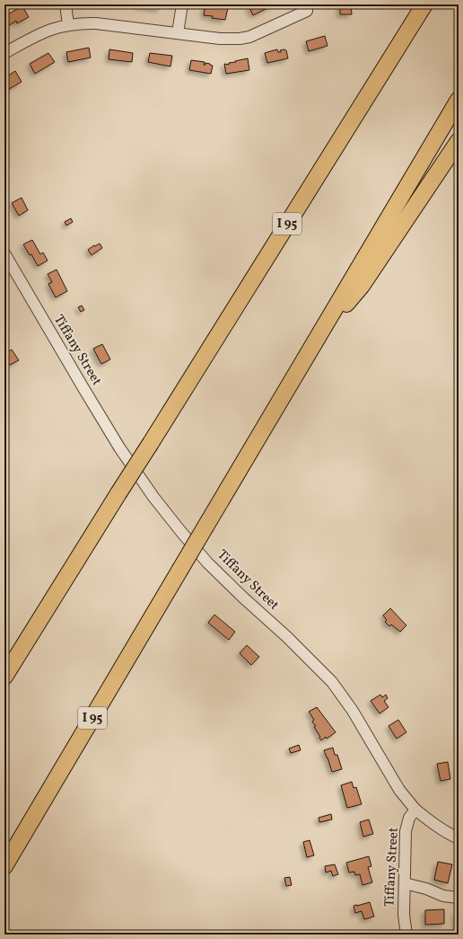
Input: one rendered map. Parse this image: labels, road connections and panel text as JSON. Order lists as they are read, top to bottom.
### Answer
{
  "streets": {
    "highway": ["I 95"],
    "street": ["Tiffany Street"]
  }
}
